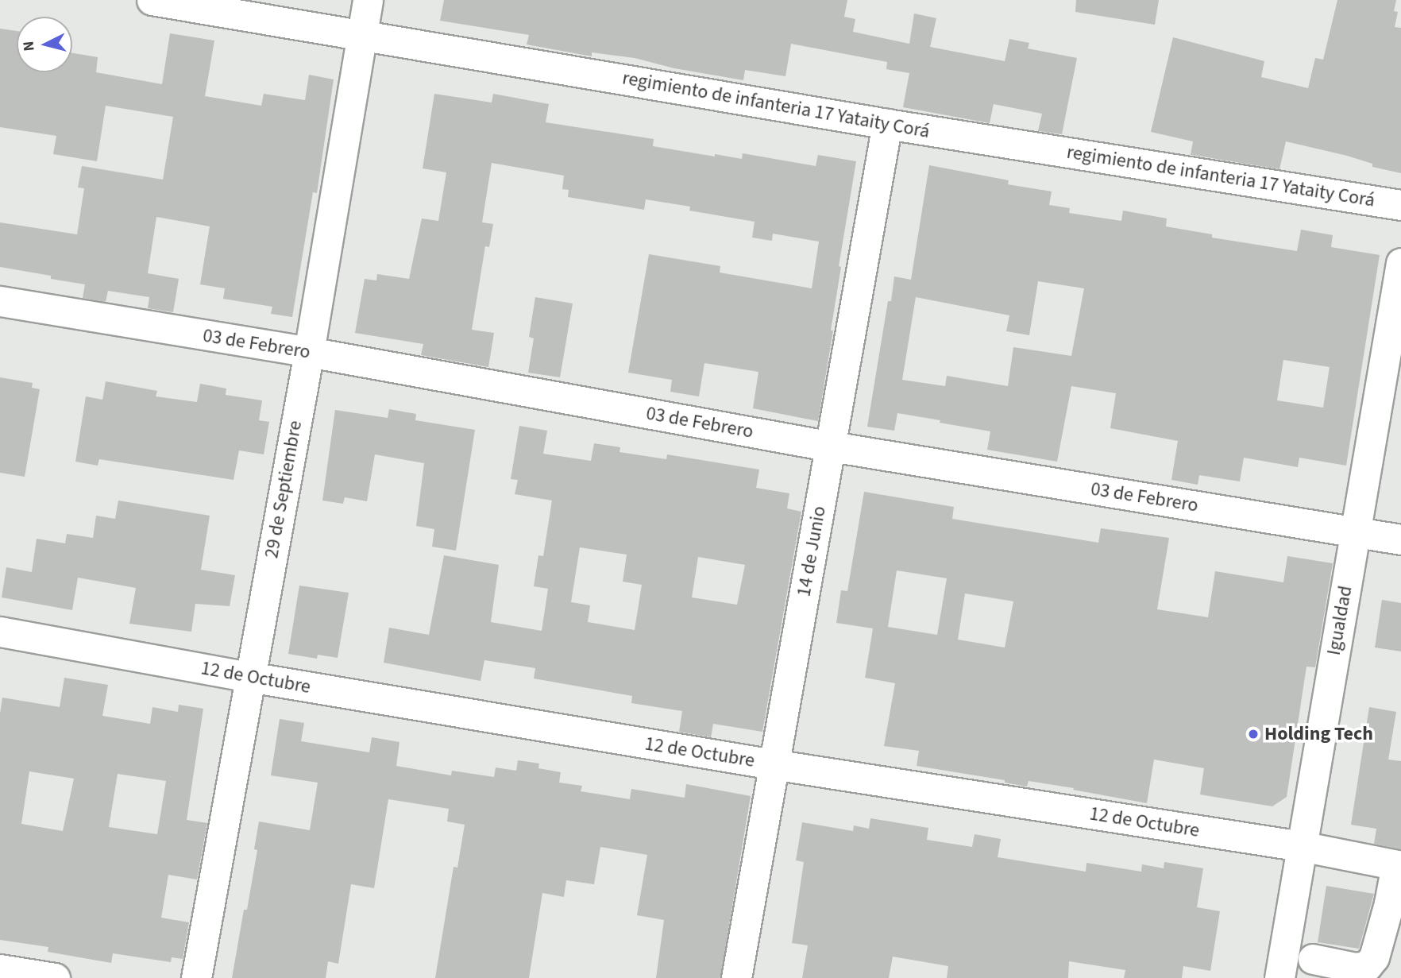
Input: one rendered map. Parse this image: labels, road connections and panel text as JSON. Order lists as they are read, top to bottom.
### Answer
{
  "streets": {
    "street": [
      "regimiento de infanteria 17 Yataity Corá",
      "03 de Febrero",
      "29 de Septiembre",
      "14 de Junio",
      "Igualdad",
      "12 de Octubre"
    ]
  },
  "crossings": [
    ["regimiento de infanteria 17 Yataity Corá", "29 de Septiembre"],
    ["regimiento de infanteria 17 Yataity Corá", "14 de Junio"],
    ["03 de Febrero", "29 de Septiembre"],
    ["03 de Febrero", "14 de Junio"],
    ["03 de Febrero", "Igualdad"],
    ["29 de Septiembre", "12 de Octubre"],
    ["14 de Junio", "12 de Octubre"],
    ["Igualdad", "12 de Octubre"]
  ],
  "places": ["Holding Tech"],
  "north": "left"
}
